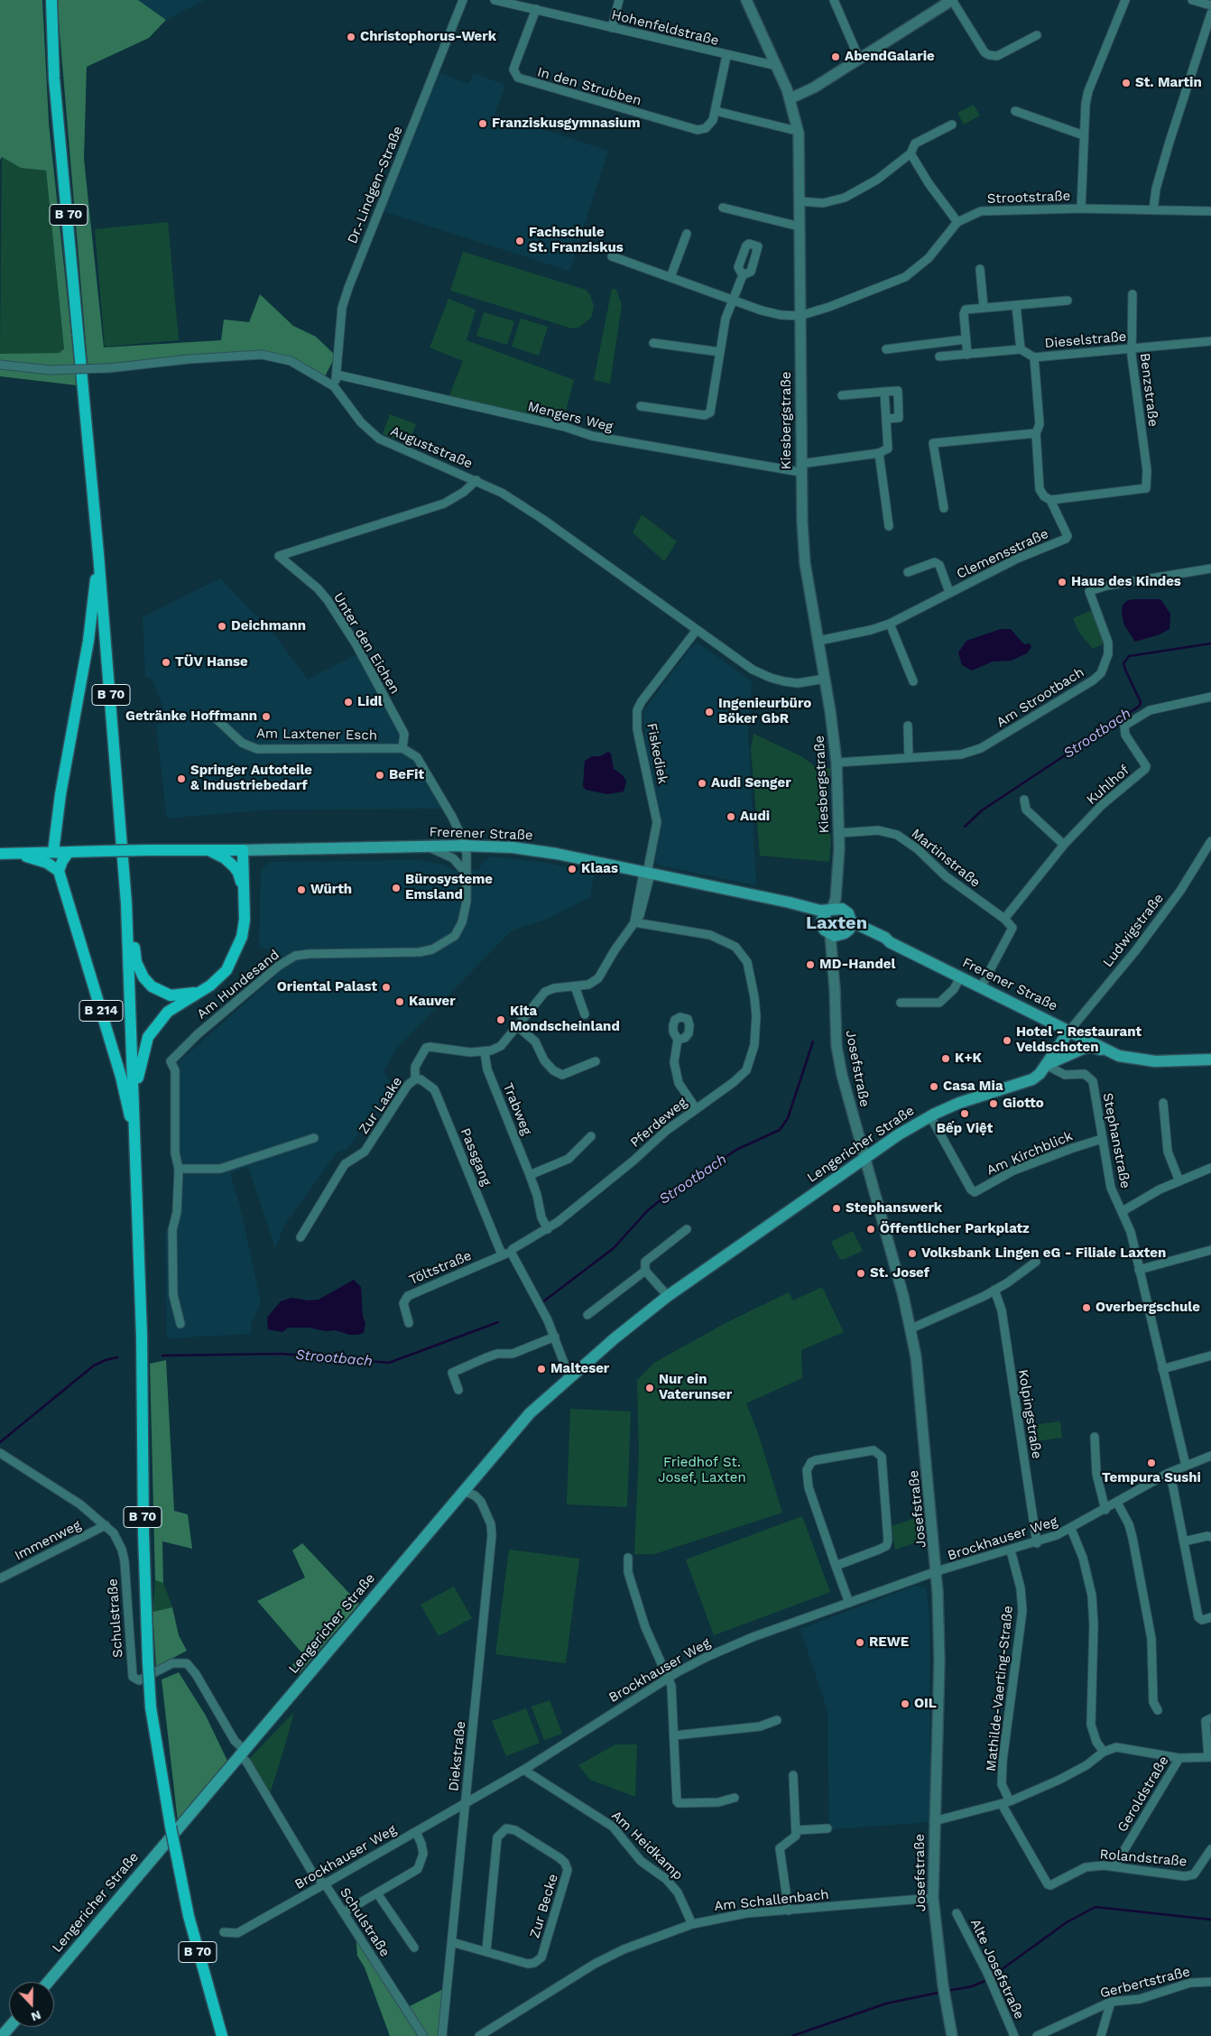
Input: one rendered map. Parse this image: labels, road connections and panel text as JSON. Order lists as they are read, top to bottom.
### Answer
{
  "streets": {
    "main road": [
      "B 70",
      "Frerener Straße",
      "B 214",
      "Lengericher Straße"
    ],
    "street": [
      "Hohenfeldstraße",
      "In den Strubben",
      "Dr.-Lindgen-Straße",
      "Strootstraße",
      "Dieselstraße",
      "Benzstraße",
      "Mengers Weg",
      "Kiesbergstraße",
      "Auguststraße",
      "Clemensstraße",
      "Unter den Eichen",
      "Am Strootbach",
      "Am Laxtener Esch",
      "Fiskediek",
      "Kuhlhof",
      "Martinstraße",
      "Ludwigstraße",
      "Am Hundesand",
      "Josefstraße",
      "Zur Laake",
      "Trabweg",
      "Pferdeweg",
      "Stephanstraße",
      "Am Kirchblick",
      "Passgang",
      "Töltstraße",
      "Kolpingstraße",
      "Brockhauser Weg",
      "Immenweg",
      "Schulstraße",
      "Mathilde-Vaerting-Straße",
      "Diekstraße",
      "Geroldstraße",
      "Am Heidkamp",
      "Rolandstraße",
      "Am Schallenbach",
      "Zur Becke",
      "Alte Josefstraße",
      "Gerbertstraße"
    ]
  },
  "crossings": [
    ["Hohenfeldstraße", "In den Strubben"],
    ["Hohenfeldstraße", "Kiesbergstraße"],
    ["Dr.-Lindgen-Straße", "Mengers Weg"],
    ["Dr.-Lindgen-Straße", "Auguststraße"],
    ["Strootstraße", "Kiesbergstraße"],
    ["B 70", "B 214"],
    ["Dieselstraße", "Benzstraße"],
    ["Benzstraße", "Clemensstraße"],
    ["Mengers Weg", "Kiesbergstraße"],
    ["Kiesbergstraße", "Auguststraße"],
    ["Kiesbergstraße", "Clemensstraße"],
    ["Kiesbergstraße", "Am Strootbach"],
    ["Kiesbergstraße", "Frerener Straße"],
    ["Kiesbergstraße", "Martinstraße"],
    ["Kiesbergstraße", "Josefstraße"],
    ["Auguststraße", "Unter den Eichen"],
    ["Auguststraße", "Fiskediek"],
    ["Unter den Eichen", "Am Laxtener Esch"],
    ["Fiskediek", "Frerener Straße"],
    ["Kuhlhof", "Martinstraße"],
    ["Frerener Straße", "Ludwigstraße"],
    ["Frerener Straße", "Am Hundesand"],
    ["Frerener Straße", "Josefstraße"],
    ["Frerener Straße", "Lengericher Straße"],
    ["Ludwigstraße", "Lengericher Straße"],
    ["Josefstraße", "Lengericher Straße"],
    ["Josefstraße", "Brockhauser Weg"],
    ["Josefstraße", "Am Schallenbach"],
    ["Zur Laake", "Trabweg"],
    ["Zur Laake", "Passgang"],
    ["Trabweg", "Pferdeweg"],
    ["Pferdeweg", "Töltstraße"],
    ["Stephanstraße", "Lengericher Straße"],
    ["Stephanstraße", "Am Kirchblick"],
    ["Stephanstraße", "Brockhauser Weg"],
    ["Lengericher Straße", "Am Kirchblick"],
    ["Lengericher Straße", "Schulstraße"],
    ["Lengericher Straße", "Diekstraße"],
    ["Passgang", "Töltstraße"],
    ["Kolpingstraße", "Brockhauser Weg"],
    ["Brockhauser Weg", "Schulstraße"],
    ["Brockhauser Weg", "Mathilde-Vaerting-Straße"],
    ["Brockhauser Weg", "Diekstraße"],
    ["Brockhauser Weg", "Am Heidkamp"],
    ["Immenweg", "Schulstraße"],
    ["Mathilde-Vaerting-Straße", "Rolandstraße"],
    ["Diekstraße", "Zur Becke"],
    ["Geroldstraße", "Rolandstraße"],
    ["Am Heidkamp", "Am Schallenbach"]
  ],
  "districts": ["Laxten"],
  "water": ["Strootbach"],
  "parks": ["Friedhof St. Josef, Laxten"],
  "places": [
    "Christophorus-Werk",
    "AbendGalarie",
    "St. Martin",
    "Franziskusgymnasium",
    "Fachschule St. Franziskus",
    "Haus des Kindes",
    "Deichmann",
    "TÜV Hanse",
    "Lidl",
    "Ingenieurbüro Böker GbR",
    "Getränke Hoffmann",
    "BeFit",
    "Springer Autoteile & Industriebedarf",
    "Audi Senger",
    "Audi",
    "Klaas",
    "Bürosysteme Emsland",
    "Würth",
    "MD-Handel",
    "Oriental Palast",
    "Kauver",
    "Kita Mondscheinland",
    "Hotel - Restaurant Veldschoten",
    "K+K",
    "Casa Mia",
    "Giotto",
    "Bếp Việt",
    "Stephanswerk",
    "Öffentlicher Parkplatz",
    "Volksbank Lingen eG - Filiale Laxten",
    "St. Josef",
    "Overbergschule",
    "Malteser",
    "Nur ein Vaterunser",
    "Tempura Sushi",
    "REWE",
    "OIL"
  ],
  "north": "bottom"
}
